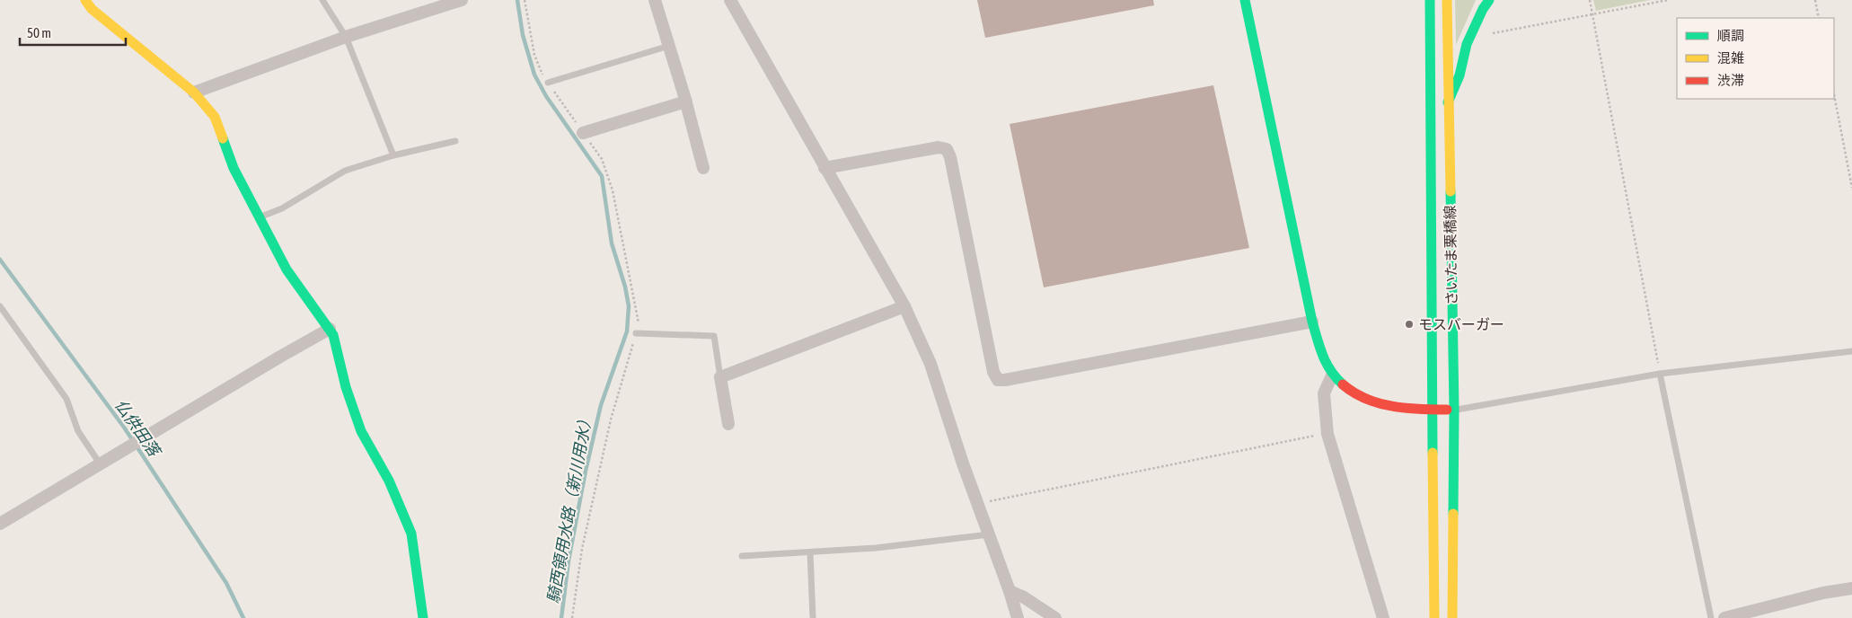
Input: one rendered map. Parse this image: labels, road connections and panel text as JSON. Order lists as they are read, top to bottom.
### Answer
{
  "streets": {
    "main road": ["さいたま栗橋線"]
  },
  "water": ["仏供田落", "騎西領用水路（新川用水）"],
  "places": ["モスバーガー"],
  "legend": ["順調", "混雑", "渋滞"],
  "scale_bar": "50 m"
}
